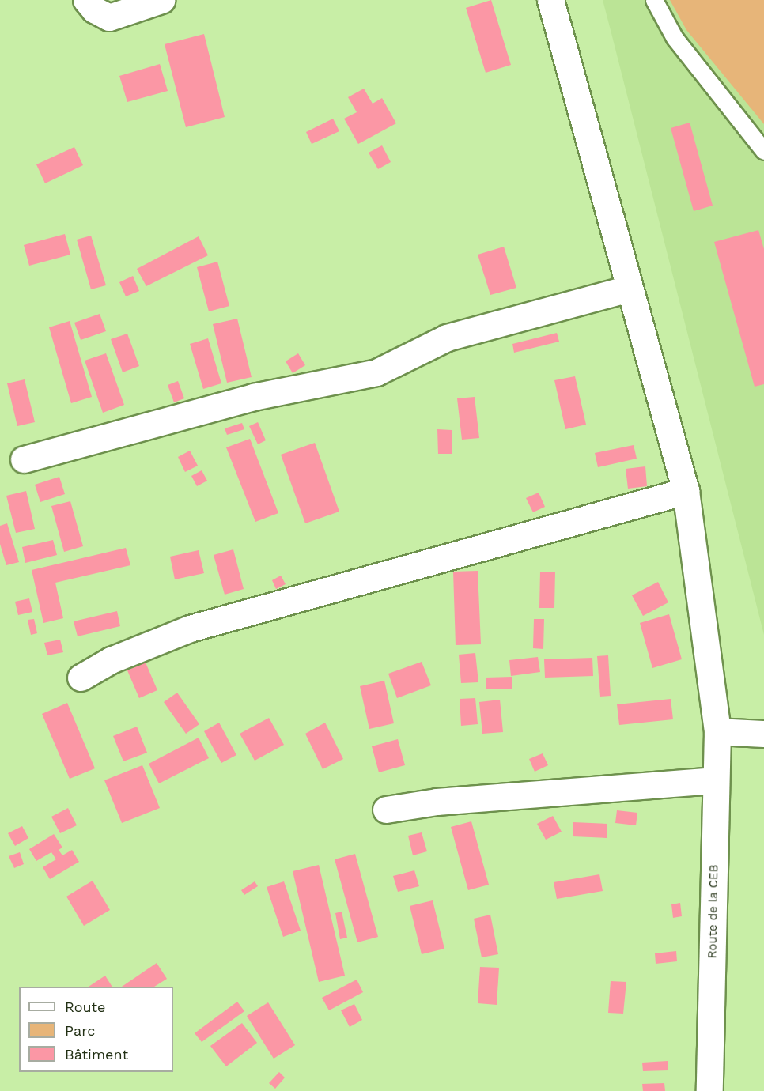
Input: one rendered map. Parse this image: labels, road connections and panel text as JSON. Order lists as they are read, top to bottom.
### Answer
{
  "streets": {
    "street": ["Route de la CEB"]
  },
  "legend": ["Route", "Parc", "Bâtiment"]
}
